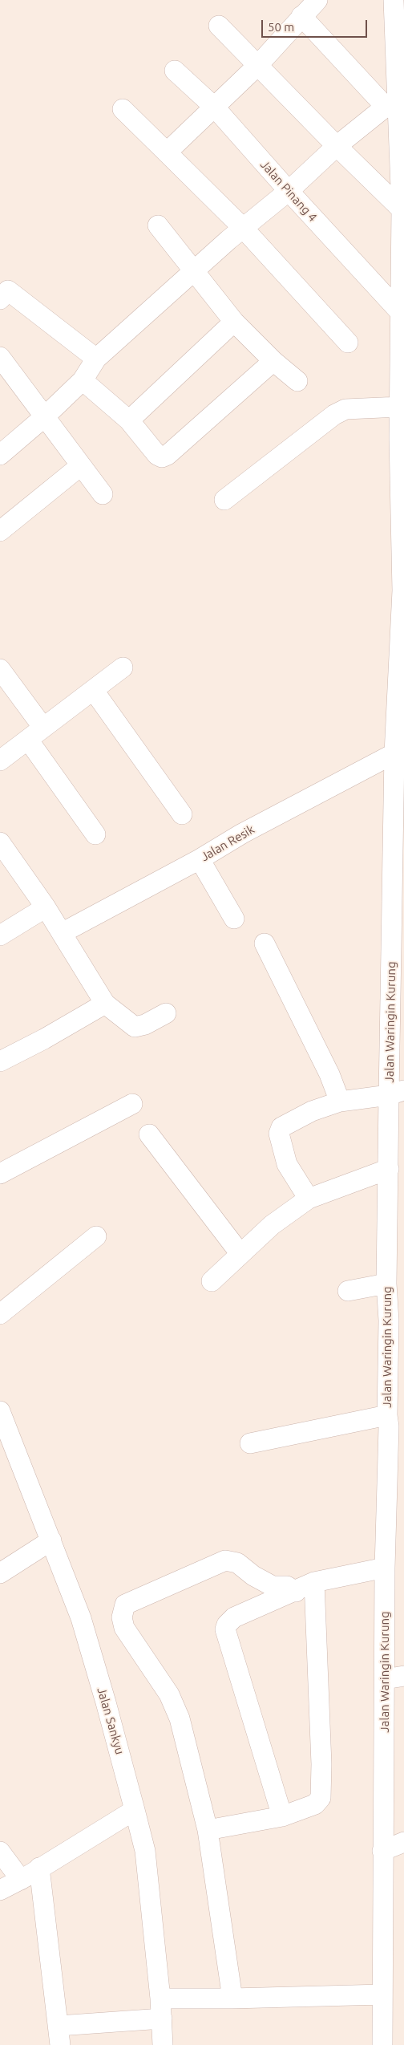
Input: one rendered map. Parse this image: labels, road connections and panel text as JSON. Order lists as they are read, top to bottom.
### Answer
{
  "streets": {
    "street": [
      "Jalan Pinang 4",
      "Jalan Resik",
      "Jalan Waringin Kurung",
      "Jalan Sankyu"
    ]
  },
  "crossings": [
    ["Jalan Pinang 4", "Jalan Waringin Kurung"],
    ["Jalan Resik", "Jalan Waringin Kurung"]
  ],
  "scale_bar": "50 m"
}
